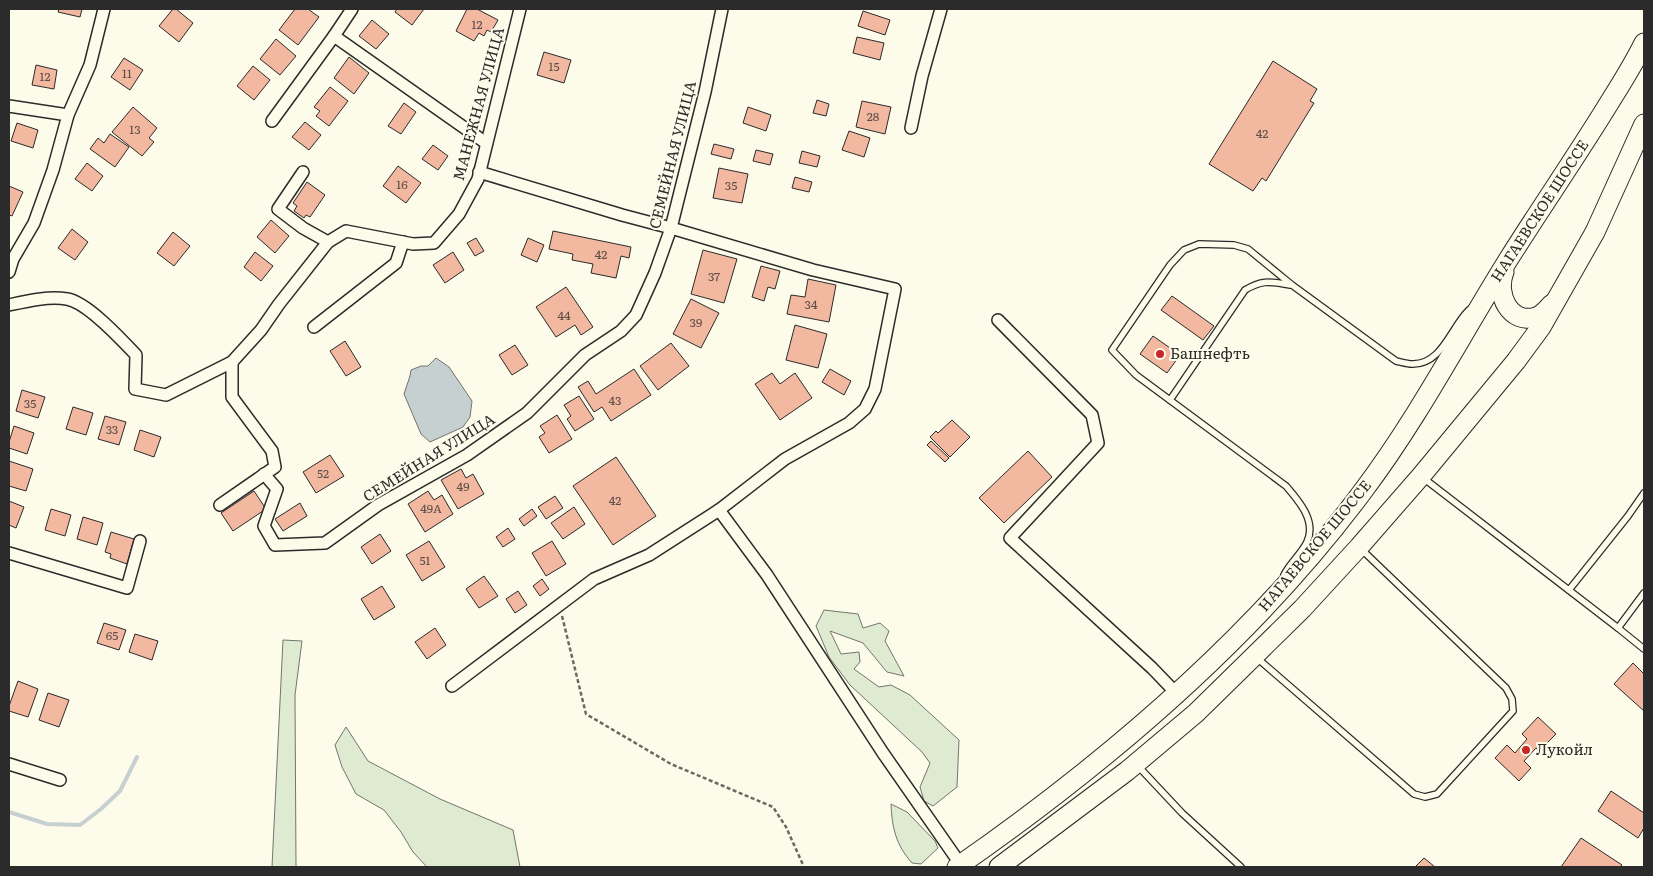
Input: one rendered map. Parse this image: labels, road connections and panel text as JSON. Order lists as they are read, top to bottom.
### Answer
{
  "streets": {
    "main road": ["НАГАЕВСКОЕ ШОССЕ"],
    "street": ["МАНЕЖНАЯ УЛИЦА", "СЕМЕЙНАЯ УЛИЦА"]
  },
  "places": ["Башнефть", "Лукойл"],
  "house_numbers": [
    "12",
    "15",
    "11",
    "12",
    "28",
    "13",
    "42",
    "16",
    "35",
    "42",
    "37",
    "34",
    "44",
    "39",
    "43",
    "35",
    "33",
    "52",
    "49",
    "42",
    "49А",
    "51",
    "65"
  ]
}
